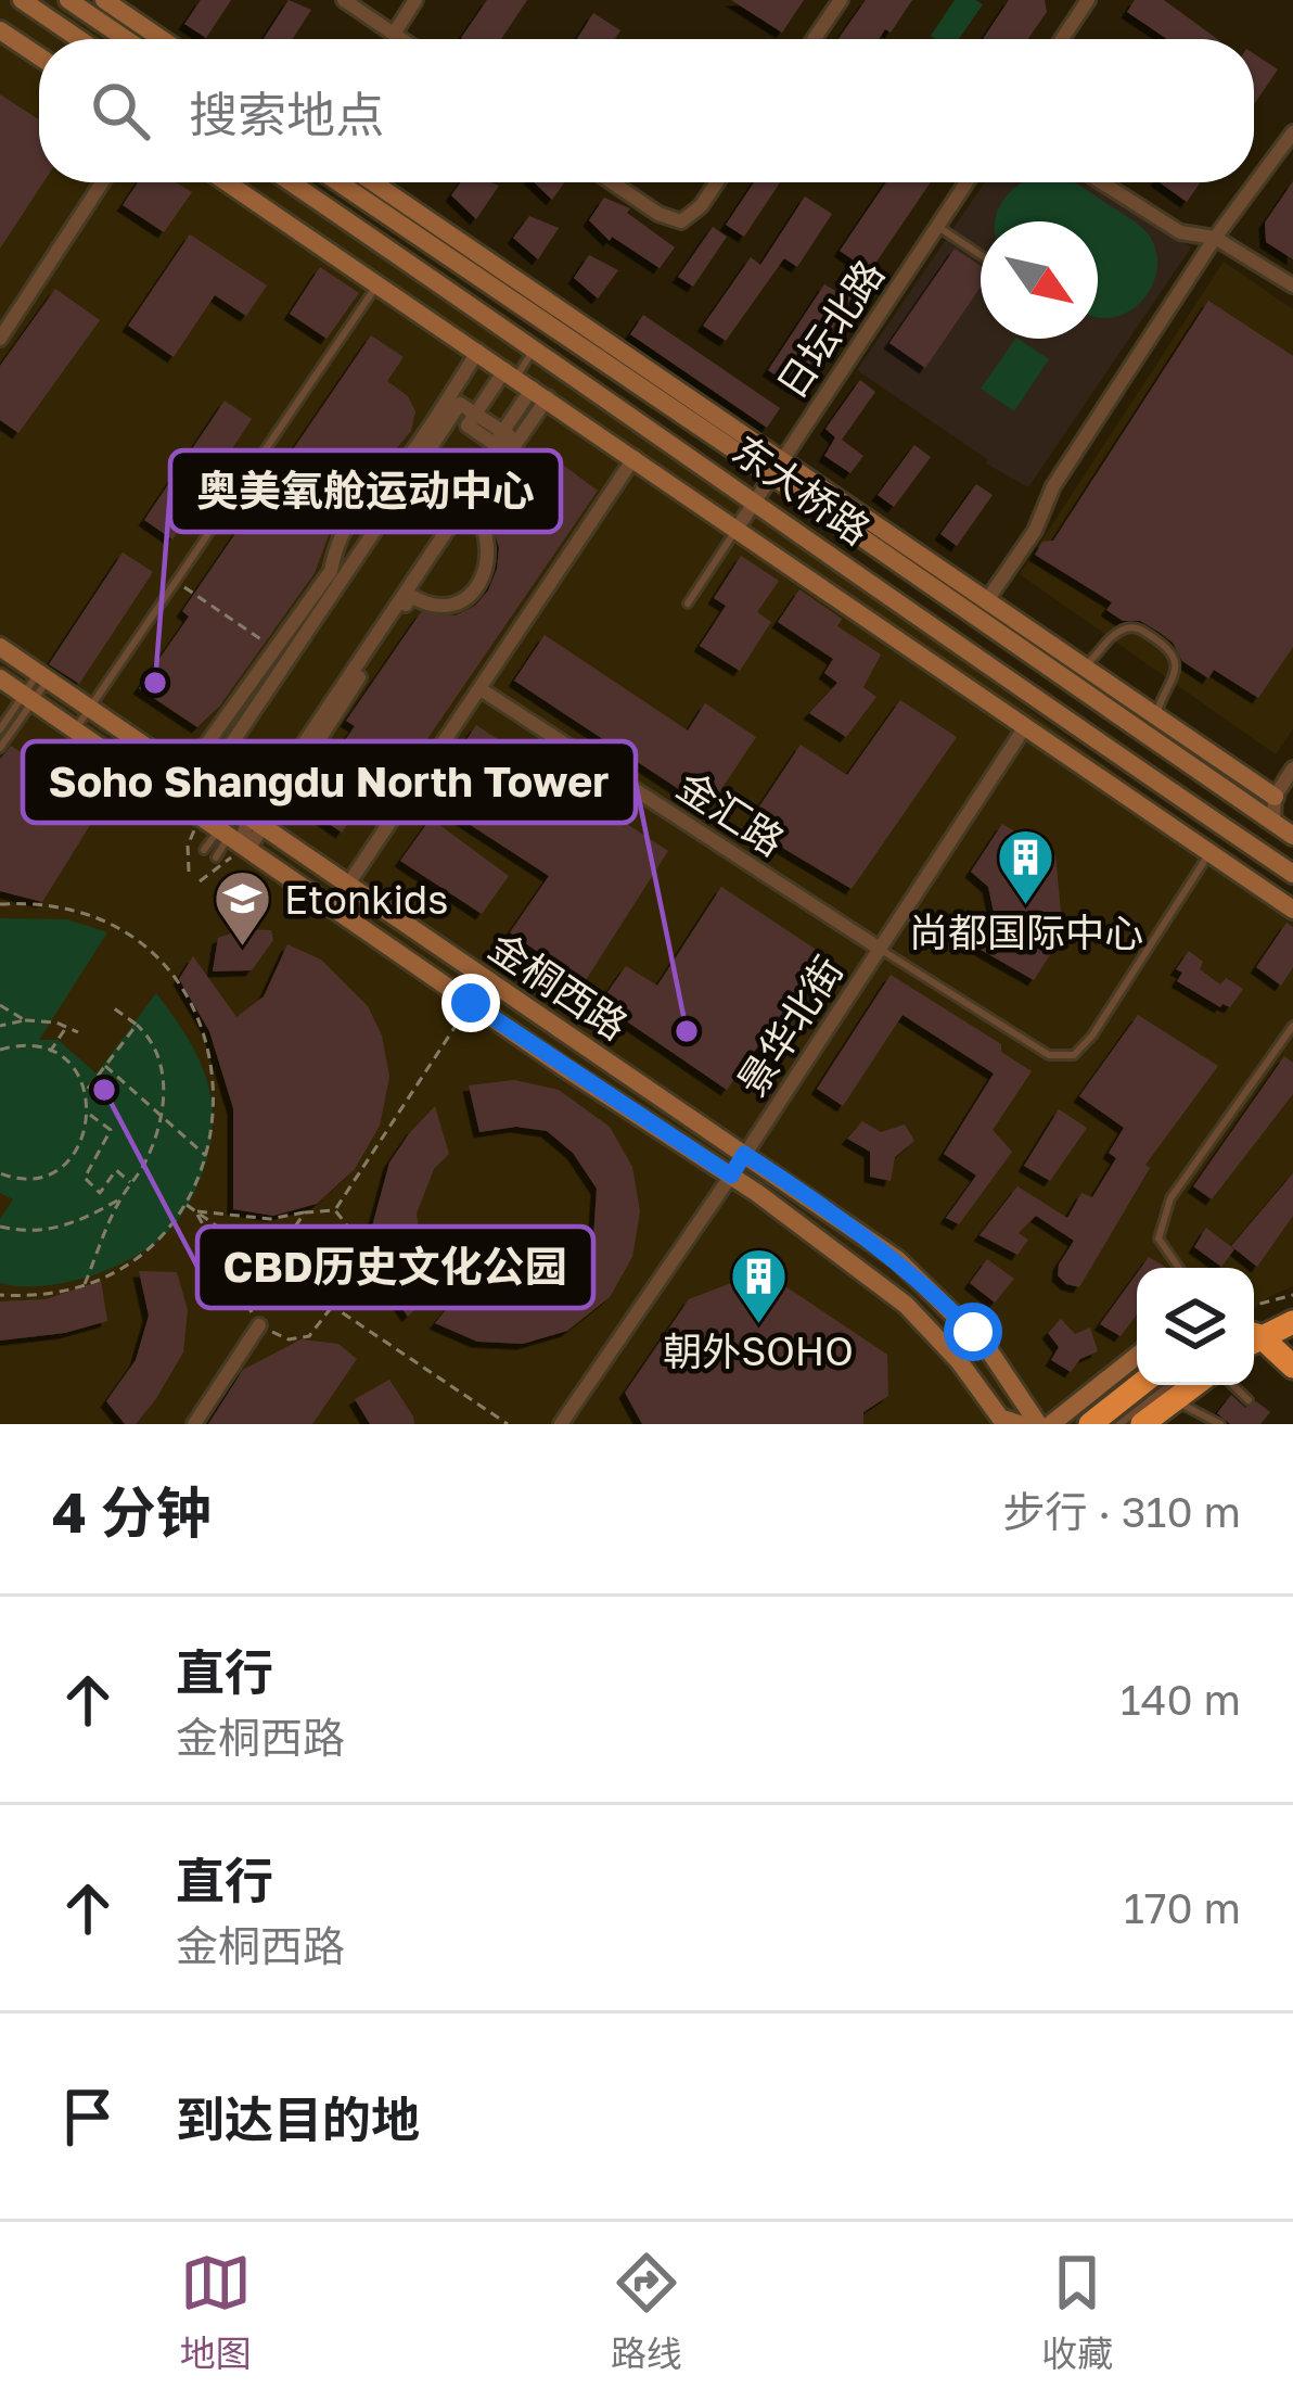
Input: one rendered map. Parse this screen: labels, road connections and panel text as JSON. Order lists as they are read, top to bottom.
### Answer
{
  "streets": {
    "main road": ["东大桥路", "金桐西路"],
    "street": ["日坛北路", "金汇路", "景华北街"]
  },
  "crossings": [
    ["日坛北路", "东大桥路"],
    ["金汇路", "景华北街"],
    ["金桐西路", "景华北街"]
  ],
  "places": {
    "other": ["奥美氧舱运动中心", "Soho Shangdu North Tower", "CBD历史文化公园"],
    "building": ["尚都国际中心", "朝外SOHO"],
    "school or university": ["Etonkids"]
  },
  "north": "bottom right",
  "page": {
    "search": "搜索地点",
    "heading": ["4 分钟", "步行 · 310 m"],
    "list": [
      ["直行", "金桐西路", "140 m"],
      ["直行", "金桐西路", "170 m"],
      "到达目的地"
    ],
    "nav": ["地图", "路线", "收藏"]
  }
}
